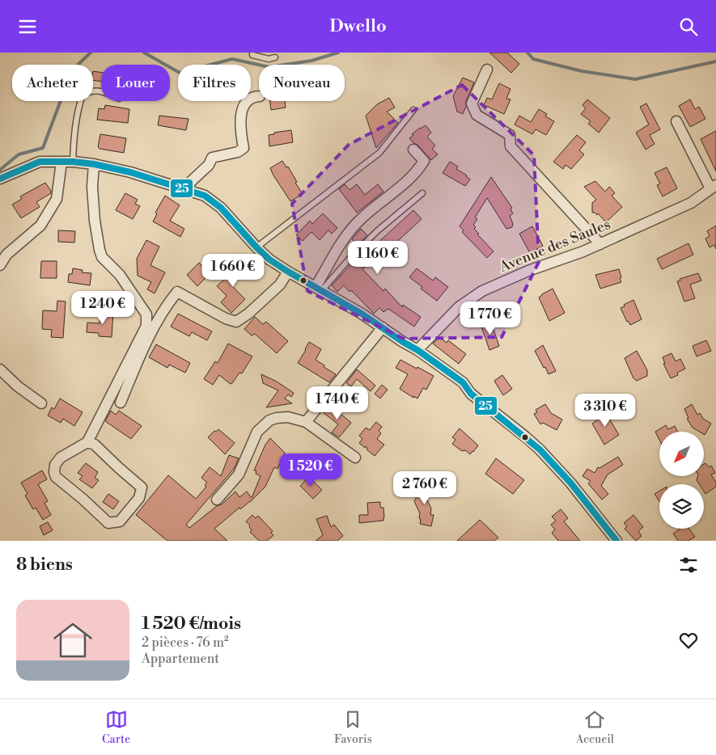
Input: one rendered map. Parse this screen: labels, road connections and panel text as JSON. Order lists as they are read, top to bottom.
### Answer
{
  "streets": {
    "street": ["Avenue des Saules"]
  },
  "lines": ["transit line 25"],
  "north": "bottom left",
  "page": {
    "header": "Dwello",
    "chip": [
      "Acheter",
      "Louer",
      "Filtres",
      "Nouveau"
    ],
    "price": [
      "1 160 €",
      "1 660 €",
      "1 240 €",
      "1 770 €",
      "1 740 €",
      "3 310 €",
      "1 520 €",
      "2 760 €"
    ],
    "heading": "8 biens",
    "list": [
      {
        "name": "1 520 €/mois",
        "note": "2 pièces · 76 m² · Appartement"
      }
    ],
    "tabs": ["Carte", "Favoris", "Accueil"]
  }
}
